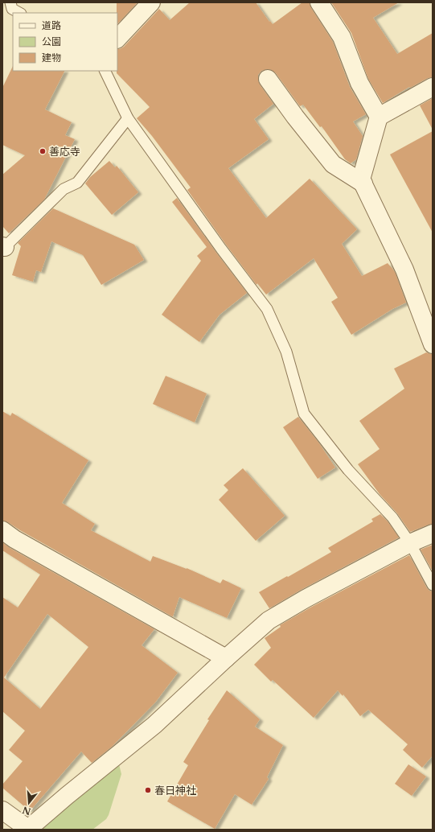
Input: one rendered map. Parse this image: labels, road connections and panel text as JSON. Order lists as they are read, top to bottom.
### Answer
{
  "places": ["善応寺", "春日神社"],
  "legend": ["道路", "公園", "建物"],
  "north": "bottom"
}
